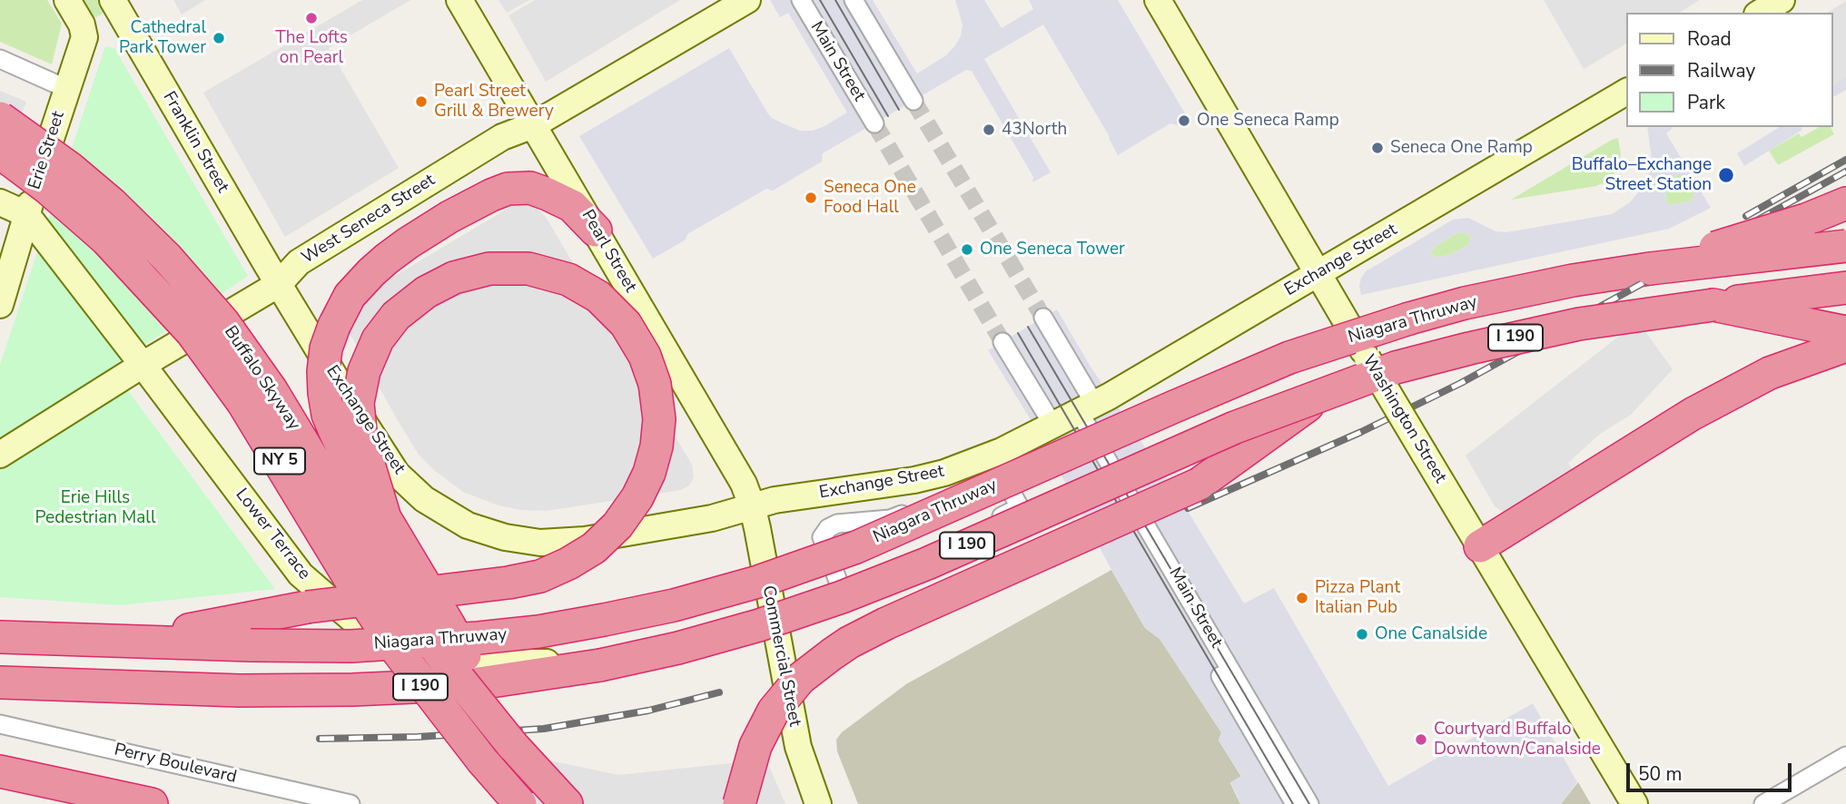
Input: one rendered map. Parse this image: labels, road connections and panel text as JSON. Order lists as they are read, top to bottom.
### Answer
{
  "streets": {
    "highway": [
      "Niagara Thruway",
      "I 190",
      "Buffalo Skyway",
      "NY 5"
    ],
    "street": [
      "Main Street",
      "Franklin Street",
      "Erie Street",
      "West Seneca Street",
      "Pearl Street",
      "Exchange Street",
      "Washington Street",
      "Lower Terrace",
      "Commercial Street",
      "Perry Boulevard"
    ]
  },
  "crossings": [
    ["Main Street", "Exchange Street"],
    ["Franklin Street", "West Seneca Street"],
    ["Franklin Street", "Exchange Street"],
    ["Erie Street", "Lower Terrace"],
    ["West Seneca Street", "Pearl Street"],
    ["West Seneca Street", "Exchange Street"],
    ["West Seneca Street", "Lower Terrace"],
    ["Pearl Street", "Exchange Street"],
    ["Pearl Street", "Commercial Street"],
    ["Exchange Street", "Washington Street"],
    ["Exchange Street", "Commercial Street"],
    ["Lower Terrace", "Commercial Street"]
  ],
  "parks": ["Erie Hills Pedestrian Mall"],
  "places": [
    "The Lofts on Pearl",
    "Cathedral Park Tower",
    "Pearl Street Grill & Brewery",
    "One Seneca Ramp",
    "43North",
    "Seneca One Ramp",
    "Buffalo–Exchange Street Station",
    "Seneca One Food Hall",
    "One Seneca Tower",
    "Pizza Plant Italian Pub",
    "One Canalside",
    "Courtyard Buffalo Downtown/Canalside"
  ],
  "legend": ["Road", "Railway", "Park"],
  "scale_bar": "50 m"
}
